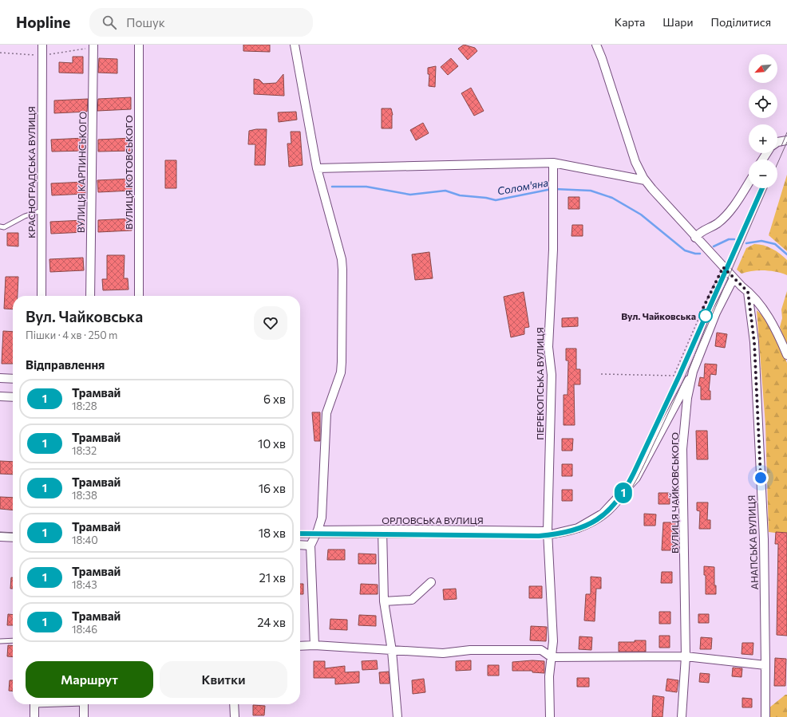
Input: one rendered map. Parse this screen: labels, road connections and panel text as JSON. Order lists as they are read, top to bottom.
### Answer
{
  "streets": {
    "street": [
      "КРАСНОГРАДСЬКА ВУЛИЦЯ",
      "ВУЛИЦЯ КАРПИНСЬКОГО",
      "ВУЛИЦЯ КОТОВСЬКОГО",
      "ПЕРЕКОПСЬКА ВУЛИЦЯ",
      "ВУЛИЦЯ ЧАЙКОВСЬКОГО",
      "ОРЛОВСЬКА ВУЛИЦЯ",
      "АНАПСЬКА ВУЛИЦЯ"
    ]
  },
  "crossings": [
    ["ПЕРЕКОПСЬКА ВУЛИЦЯ", "ОРЛОВСЬКА ВУЛИЦЯ"],
    ["ВУЛИЦЯ ЧАЙКОВСЬКОГО", "ОРЛОВСЬКА ВУЛИЦЯ"]
  ],
  "water": ["Солом'яна"],
  "places": ["Вул. Чайковська"],
  "lines": ["tram line 1"],
  "north": "bottom left",
  "page": {
    "header": "Hopline",
    "search": "Пошук",
    "nav": ["Карта", "Шари", "Поділитися"],
    "on_map": "1",
    "map_buttons": ["+", "−"],
    "heading": [
      ["Вул. Чайковська", "Пішки · 4 хв · 250 m"],
      "Відправлення"
    ],
    "list": [
      {
        "mark": "1",
        "name": "Трамвай",
        "note": "18:28",
        "value": "6 хв"
      },
      {
        "mark": "1",
        "name": "Трамвай",
        "note": "18:32",
        "value": "10 хв"
      },
      {
        "mark": "1",
        "name": "Трамвай",
        "note": "18:38",
        "value": "16 хв"
      },
      {
        "mark": "1",
        "name": "Трамвай",
        "note": "18:40",
        "value": "18 хв"
      },
      {
        "mark": "1",
        "name": "Трамвай",
        "note": "18:43",
        "value": "21 хв"
      },
      {
        "mark": "1",
        "name": "Трамвай",
        "note": "18:46",
        "value": "24 хв"
      }
    ],
    "buttons": ["Маршрут", "Квитки"]
  }
}
